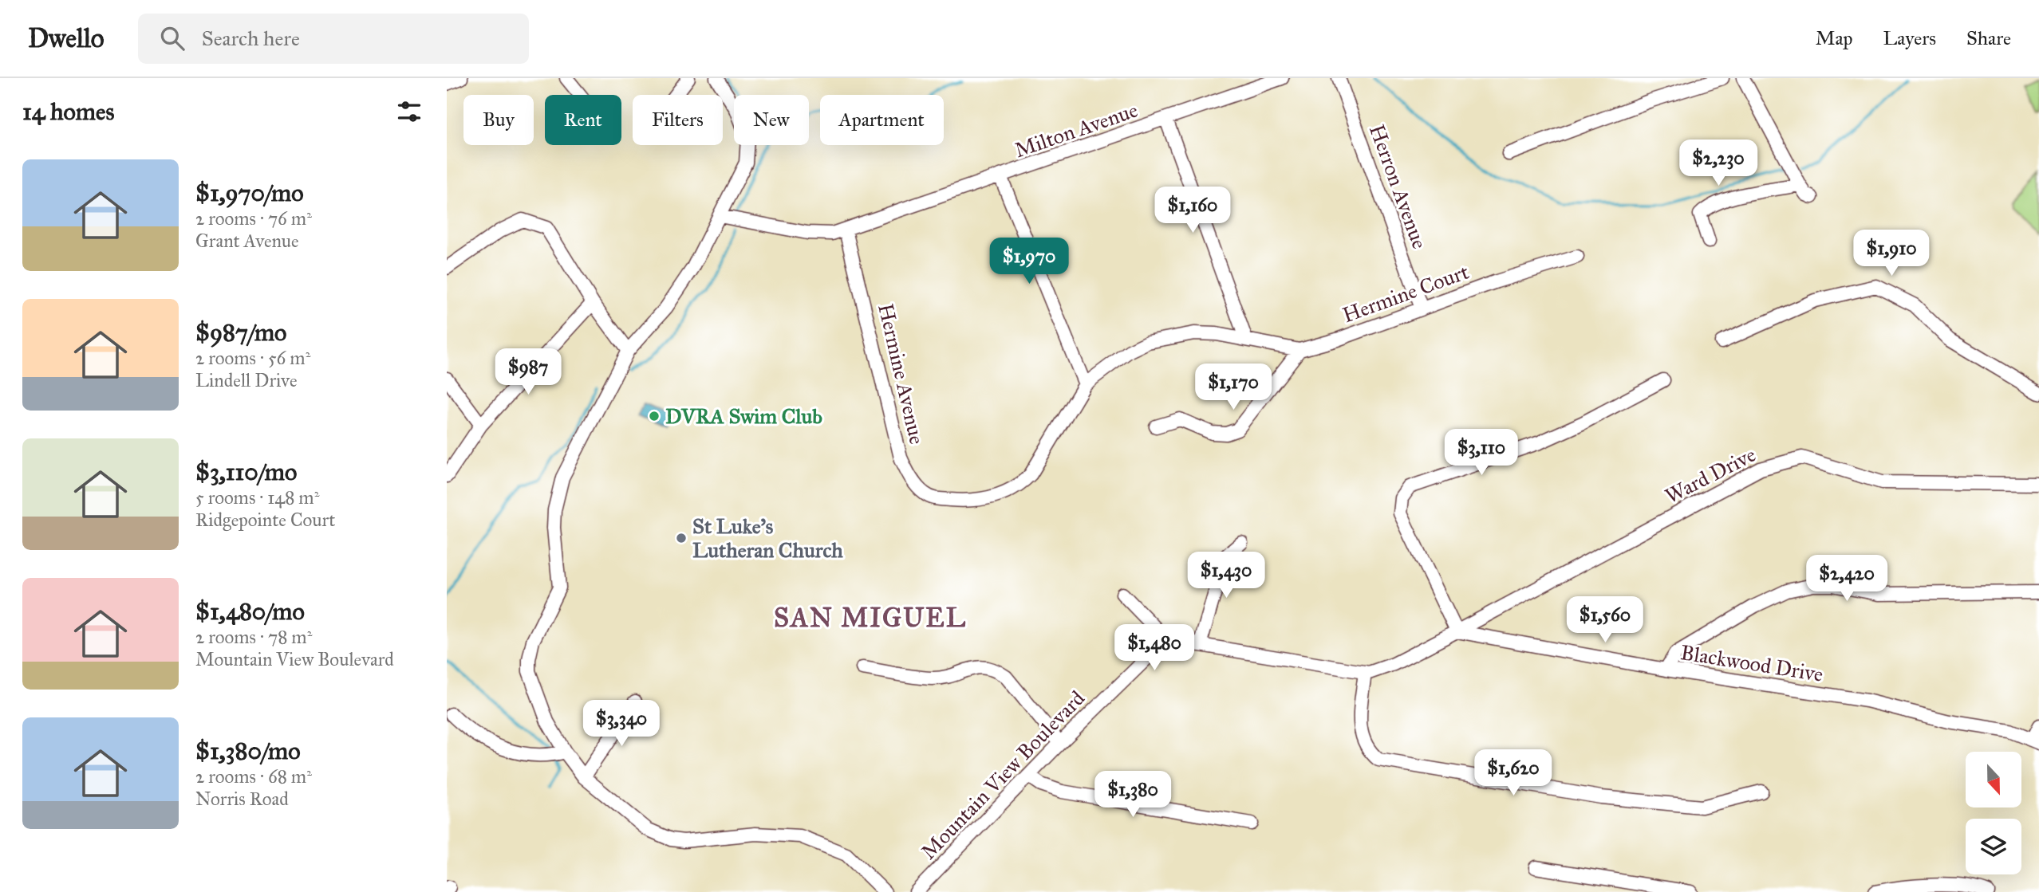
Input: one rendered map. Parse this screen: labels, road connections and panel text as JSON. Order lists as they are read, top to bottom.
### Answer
{
  "streets": {
    "street": [
      "Milton Avenue",
      "Herron Avenue",
      "Hermine Court",
      "Hermine Avenue",
      "Ward Drive",
      "Blackwood Drive",
      "Mountain View Boulevard"
    ]
  },
  "crossings": [
    ["Milton Avenue", "Hermine Avenue"],
    ["Herron Avenue", "Hermine Court"],
    ["Hermine Court", "Hermine Avenue"],
    ["Ward Drive", "Blackwood Drive"]
  ],
  "districts": ["SAN MIGUEL"],
  "places": ["DVRA Swim Club", "St Luke's Lutheran Church"],
  "north": "bottom",
  "page": {
    "header": "Dwello",
    "search": "Search here",
    "nav": ["Map", "Layers", "Share"],
    "heading": "14 homes",
    "chip": [
      "Buy",
      "Rent",
      "Filters",
      "New",
      "Apartment"
    ],
    "price": [
      "$2,230",
      "$1,160",
      "$1,910",
      "$1,970",
      "$987",
      "$1,170",
      "$3,110",
      "$1,430",
      "$2,420",
      "$1,560",
      "$1,480",
      "$3,340",
      "$1,620",
      "$1,380"
    ],
    "list": [
      {
        "name": "$1,970/mo",
        "note": "2 rooms · 76 m² · Grant Avenue"
      },
      {
        "name": "$987/mo",
        "note": "2 rooms · 56 m² · Lindell Drive"
      },
      {
        "name": "$3,110/mo",
        "note": "5 rooms · 148 m² · Ridgepointe Court"
      },
      {
        "name": "$1,480/mo",
        "note": "2 rooms · 78 m² · Mountain View Boulevard"
      },
      {
        "name": "$1,380/mo",
        "note": "2 rooms · 68 m² · Norris Road"
      }
    ]
  }
}
